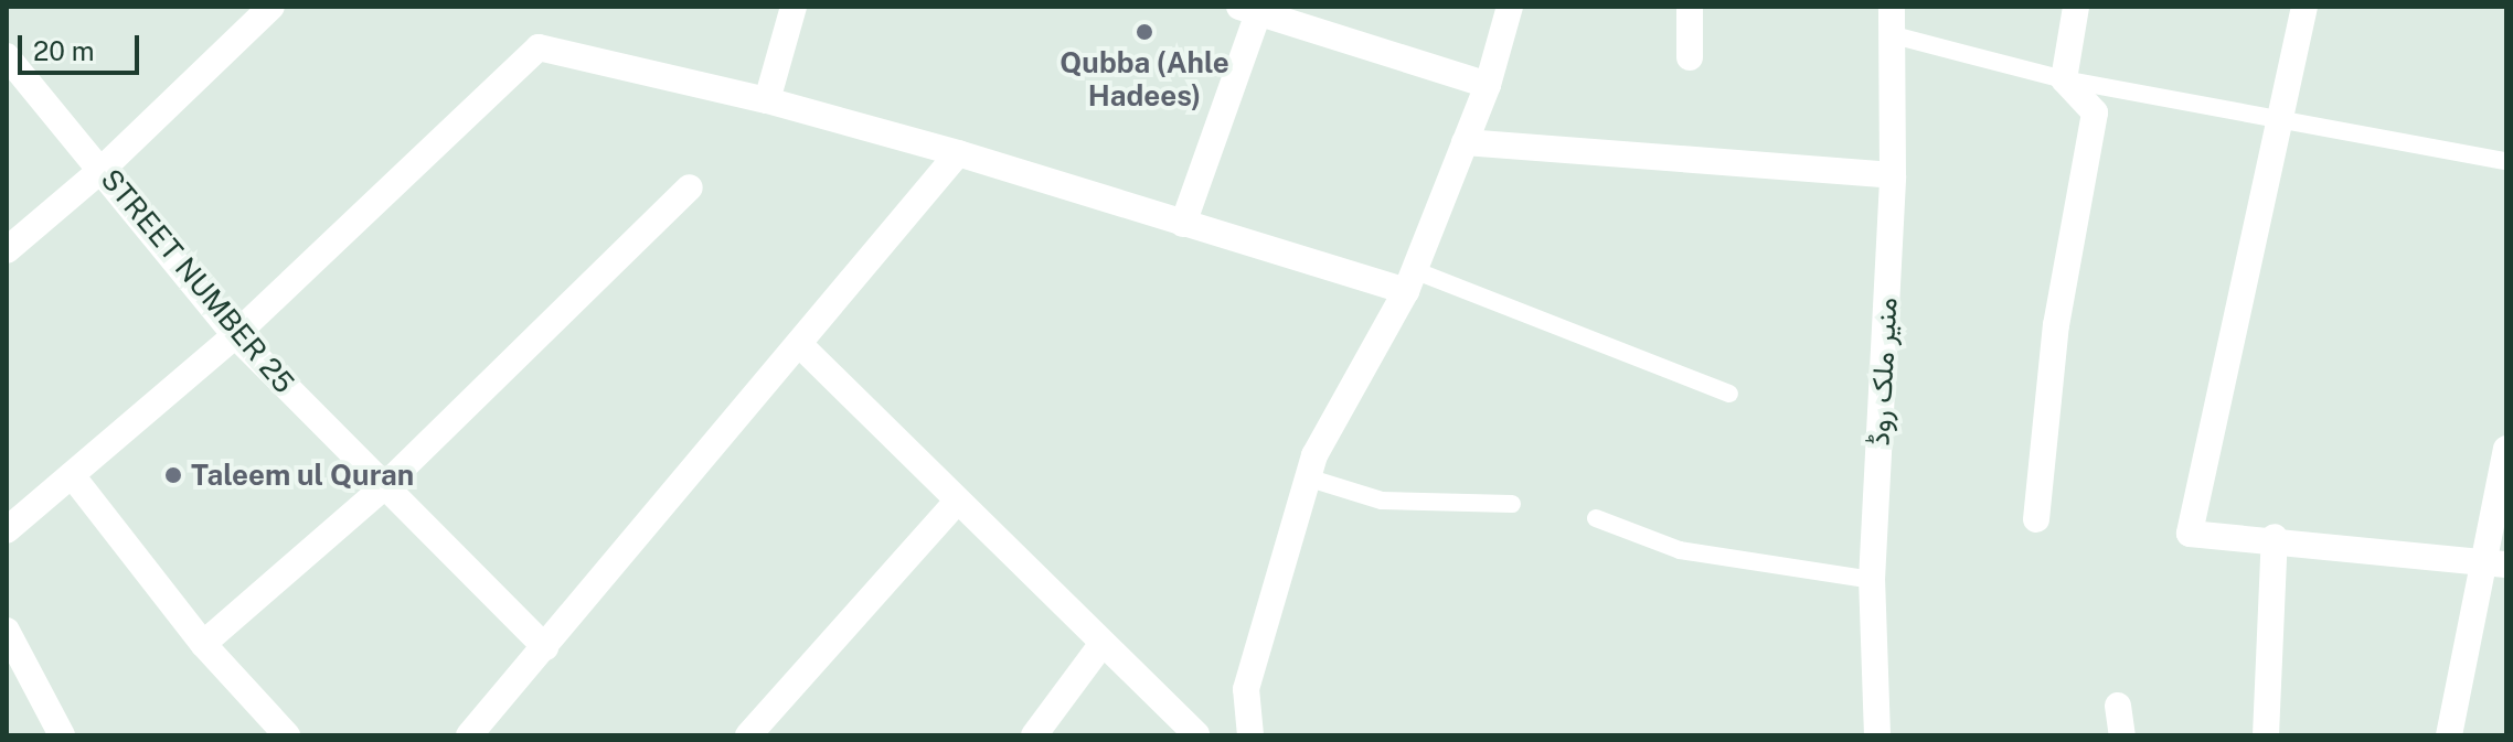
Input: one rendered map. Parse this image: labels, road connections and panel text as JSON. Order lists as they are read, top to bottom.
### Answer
{
  "streets": {
    "street": ["STREET NUMBER 25", "منیر ملک روڈ"]
  },
  "places": ["Qubba (Ahle Hadees)", "Taleem ul Quran"],
  "scale_bar": "20 m"
}
